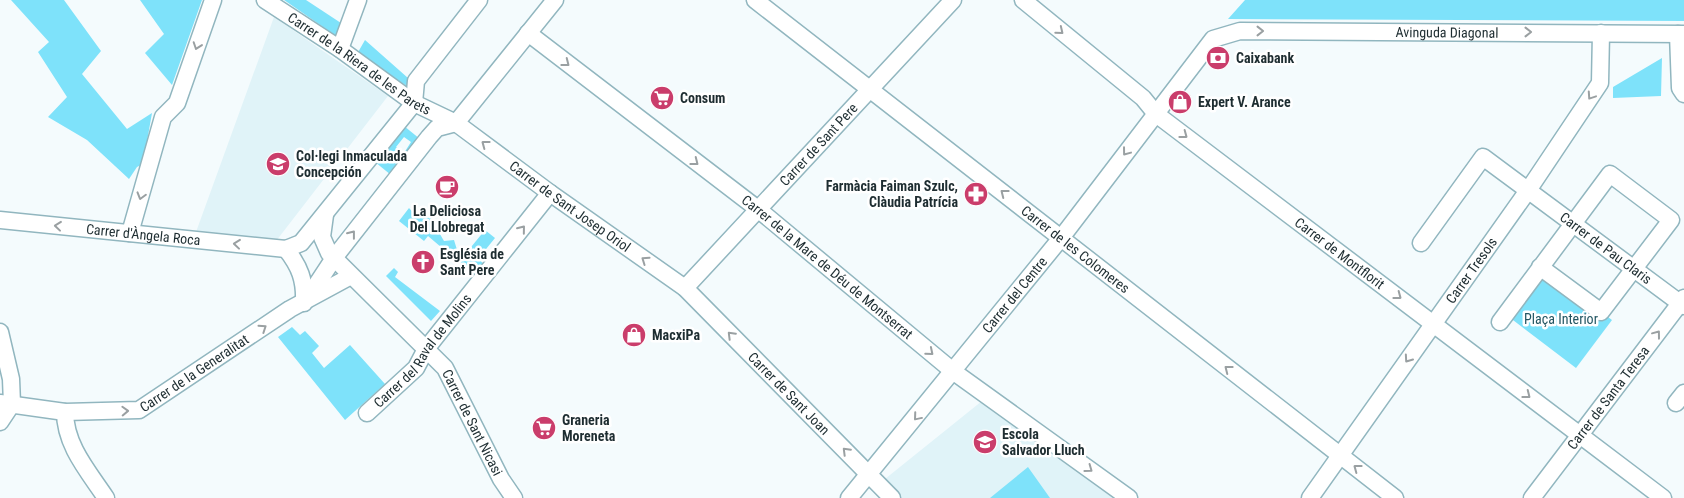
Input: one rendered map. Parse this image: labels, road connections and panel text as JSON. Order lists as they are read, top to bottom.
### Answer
{
  "streets": {
    "street": [
      "Avinguda Diagonal",
      "Carrer de la Riera de les Parets",
      "Carrer de Sant Pere",
      "Carrer de Sant Josep Oriol",
      "Carrer d'Àngela Roca",
      "Carrer de Pau Claris",
      "Carrer de les Colomeres",
      "Carrer de Montflorit",
      "Carrer de la Mare de Déu de Montserrat",
      "Carrer Tresols",
      "Carrer del Centre",
      "Carrer del Raval de Molins",
      "Carrer de la Generalitat",
      "Carrer de Sant Joan",
      "Carrer de Santa Teresa",
      "Carrer de Sant Nicasi"
    ]
  },
  "crossings": [
    ["Avinguda Diagonal", "Carrer Tresols"],
    ["Avinguda Diagonal", "Carrer del Centre"],
    ["Carrer de la Riera de les Parets", "Carrer de Sant Josep Oriol"],
    ["Carrer de Sant Pere", "Carrer de Sant Josep Oriol"],
    ["Carrer de Sant Pere", "Carrer de les Colomeres"],
    ["Carrer de Sant Pere", "Carrer de la Mare de Déu de Montserrat"],
    ["Carrer de Sant Pere", "Carrer de Sant Joan"],
    ["Carrer de Sant Josep Oriol", "Carrer del Raval de Molins"],
    ["Carrer de Sant Josep Oriol", "Carrer de Sant Joan"],
    ["Carrer de Pau Claris", "Carrer Tresols"],
    ["Carrer de Pau Claris", "Carrer de Santa Teresa"],
    ["Carrer de les Colomeres", "Carrer Tresols"],
    ["Carrer de les Colomeres", "Carrer del Centre"],
    ["Carrer de Montflorit", "Carrer Tresols"],
    ["Carrer de Montflorit", "Carrer del Centre"],
    ["Carrer de Montflorit", "Carrer de Santa Teresa"],
    ["Carrer de la Mare de Déu de Montserrat", "Carrer del Centre"],
    ["Carrer del Centre", "Carrer de Sant Joan"],
    ["Carrer del Raval de Molins", "Carrer de Sant Nicasi"],
    ["Carrer de la Generalitat", "Carrer de Sant Nicasi"]
  ],
  "one_way": [
    "Avinguda Diagonal",
    "Carrer de Sant Josep Oriol",
    "Carrer d'Àngela Roca",
    "Carrer de les Colomeres",
    "Carrer de Montflorit",
    "Carrer de la Mare de Déu de Montserrat",
    "Carrer Tresols",
    "Carrer del Centre",
    "Carrer de la Generalitat",
    "Carrer de Sant Joan"
  ],
  "parks": ["Plaça Interior"],
  "places": {
    "bank": ["Caixabank"],
    "supermarket": ["Consum", "Graneria Moreneta"],
    "shop": ["Expert V. Arance", "MacxiPa"],
    "school or university": ["Col·legi Inmaculada Concepción", "Escola Salvador Lluch"],
    "cafe": ["La Deliciosa Del Llobregat"],
    "pharmacy": ["Farmàcia Faiman Szulc, Clàudia Patrícia"],
    "church": ["Església de Sant Pere"]
  }
}
